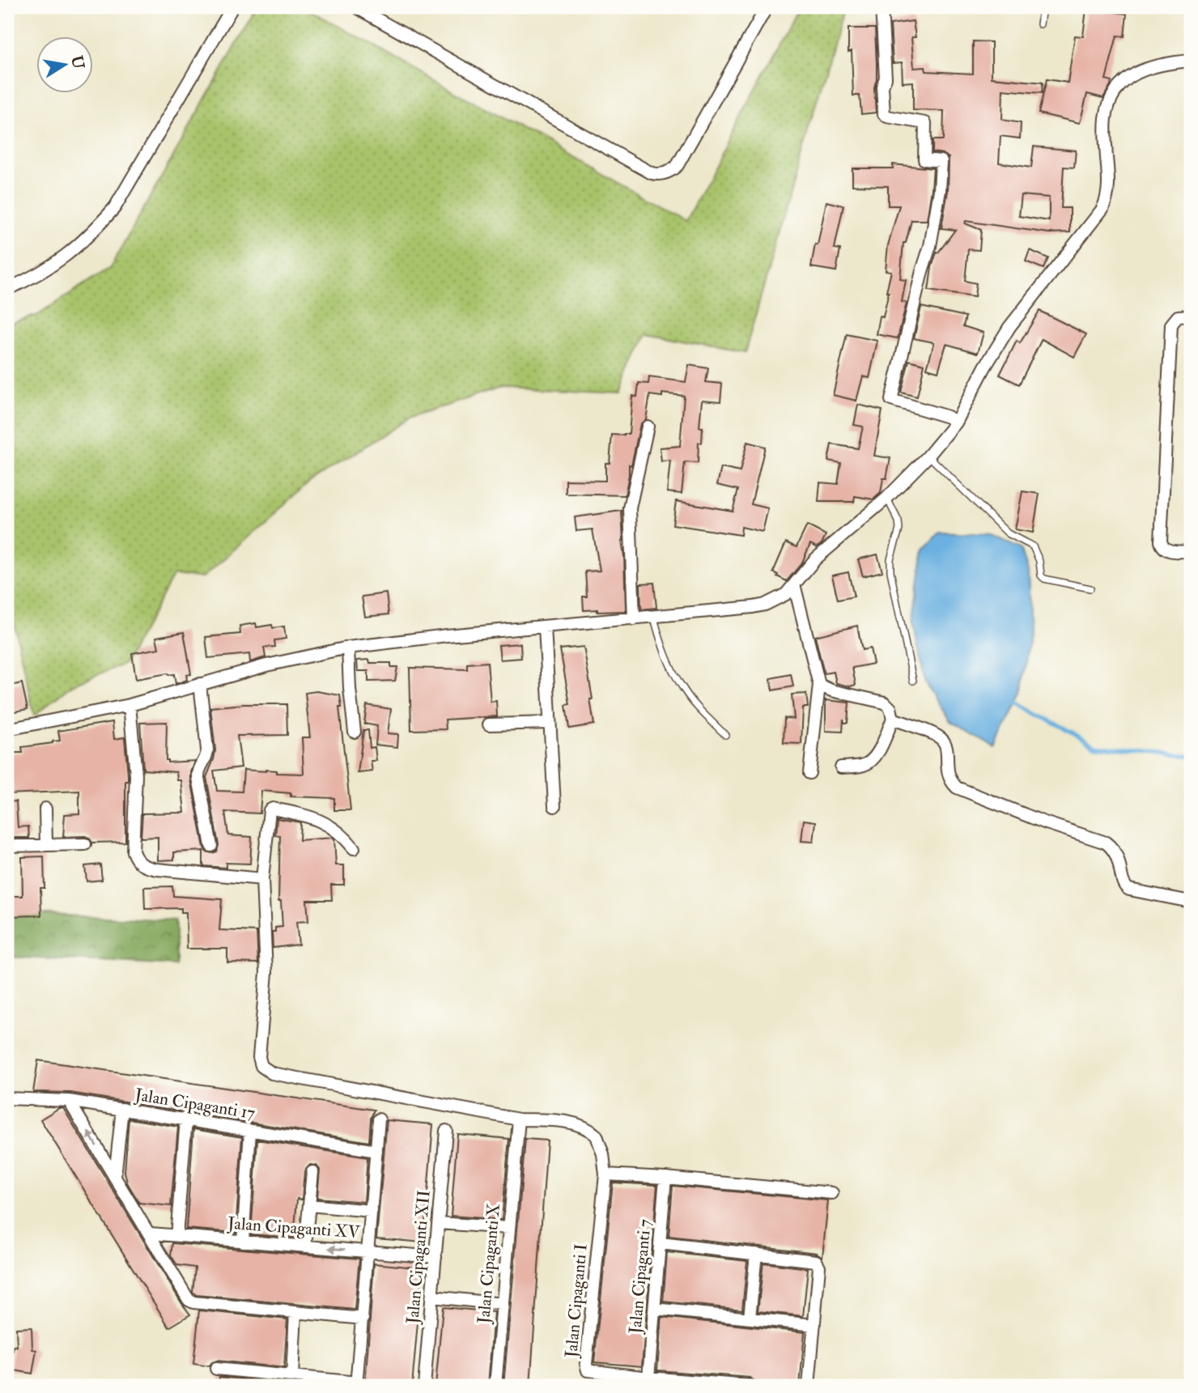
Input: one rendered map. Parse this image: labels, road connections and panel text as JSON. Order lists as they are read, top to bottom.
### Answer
{
  "streets": {
    "street": [
      "Jalan Cipaganti 17",
      "Jalan Cipaganti XV",
      "Jalan Cipaganti XII",
      "Jalan Cipaganti X",
      "Jalan Cipaganti 7",
      "Jalan Cipaganti I"
    ]
  },
  "crossings": [
    ["Jalan Cipaganti XV", "Jalan Cipaganti XII"],
    ["Jalan Cipaganti 7", "Jalan Cipaganti I"]
  ],
  "north": "right"
}
